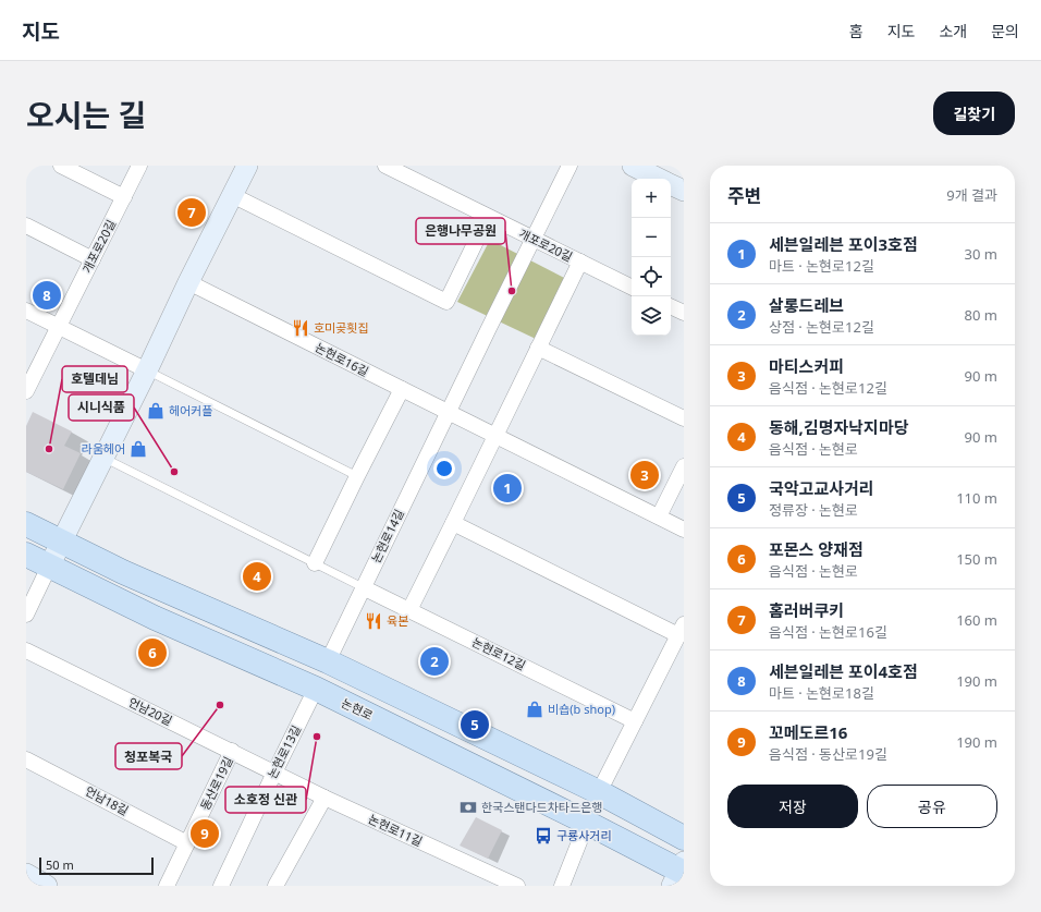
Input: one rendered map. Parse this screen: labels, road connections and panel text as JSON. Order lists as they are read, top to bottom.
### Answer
{
  "streets": {
    "main road": ["논현로"],
    "street": [
      "개포로20길",
      "논현로16길",
      "논현로14길",
      "논현로12길",
      "언남20길",
      "논현로13길",
      "동산로19길",
      "언남18길",
      "논현로11길"
    ]
  },
  "crossings": [
    ["개포로20길", "논현로14길"],
    ["논현로16길", "논현로14길"],
    ["논현로14길", "논현로12길"],
    ["논현로", "논현로13길"],
    ["언남20길", "논현로13길"],
    ["언남20길", "동산로19길"],
    ["언남20길", "논현로11길"],
    ["논현로13길", "논현로11길"],
    ["동산로19길", "언남18길"]
  ],
  "places": {
    "other": [
      "은행나무공원",
      "호텔데님",
      "시니식품",
      "청포복국",
      "소호정 신관"
    ],
    "restaurant": ["호미곶횟집", "육본"],
    "shop": ["헤어커플", "라움헤어", "비숍(b shop)"],
    "bank": ["한국스탠다드차타드은행"],
    "bus stop": ["구룡사거리"]
  },
  "scale_bar": "50 m",
  "page": {
    "header": "지도",
    "nav": [
      "홈",
      "지도",
      "소개",
      "문의"
    ],
    "title": "오시는 길",
    "buttons": [
      "길찾기",
      ["저장", "공유"]
    ],
    "heading": ["주변", "9개 결과"],
    "map_buttons": ["+", "−"],
    "pins": [
      "7",
      "8",
      "3",
      "1",
      "4",
      "6",
      "2",
      "5",
      "9"
    ],
    "list": [
      {
        "mark": "1",
        "name": "세븐일레븐 포이3호점",
        "note": "마트 · 논현로12길",
        "value": "30 m"
      },
      {
        "mark": "2",
        "name": "살롱드레브",
        "note": "상점 · 논현로12길",
        "value": "80 m"
      },
      {
        "mark": "3",
        "name": "마티스커피",
        "note": "음식점 · 논현로12길",
        "value": "90 m"
      },
      {
        "mark": "4",
        "name": "동해,김명자낙지마당",
        "note": "음식점 · 논현로",
        "value": "90 m"
      },
      {
        "mark": "5",
        "name": "국악고교사거리",
        "note": "정류장 · 논현로",
        "value": "110 m"
      },
      {
        "mark": "6",
        "name": "포몬스 양재점",
        "note": "음식점 · 논현로",
        "value": "150 m"
      },
      {
        "mark": "7",
        "name": "홈러버쿠키",
        "note": "음식점 · 논현로16길",
        "value": "160 m"
      },
      {
        "mark": "8",
        "name": "세븐일레븐 포이4호점",
        "note": "마트 · 논현로18길",
        "value": "190 m"
      },
      {
        "mark": "9",
        "name": "꼬메도르16",
        "note": "음식점 · 동산로19길",
        "value": "190 m"
      }
    ],
    "scale": "50 m"
  }
}
